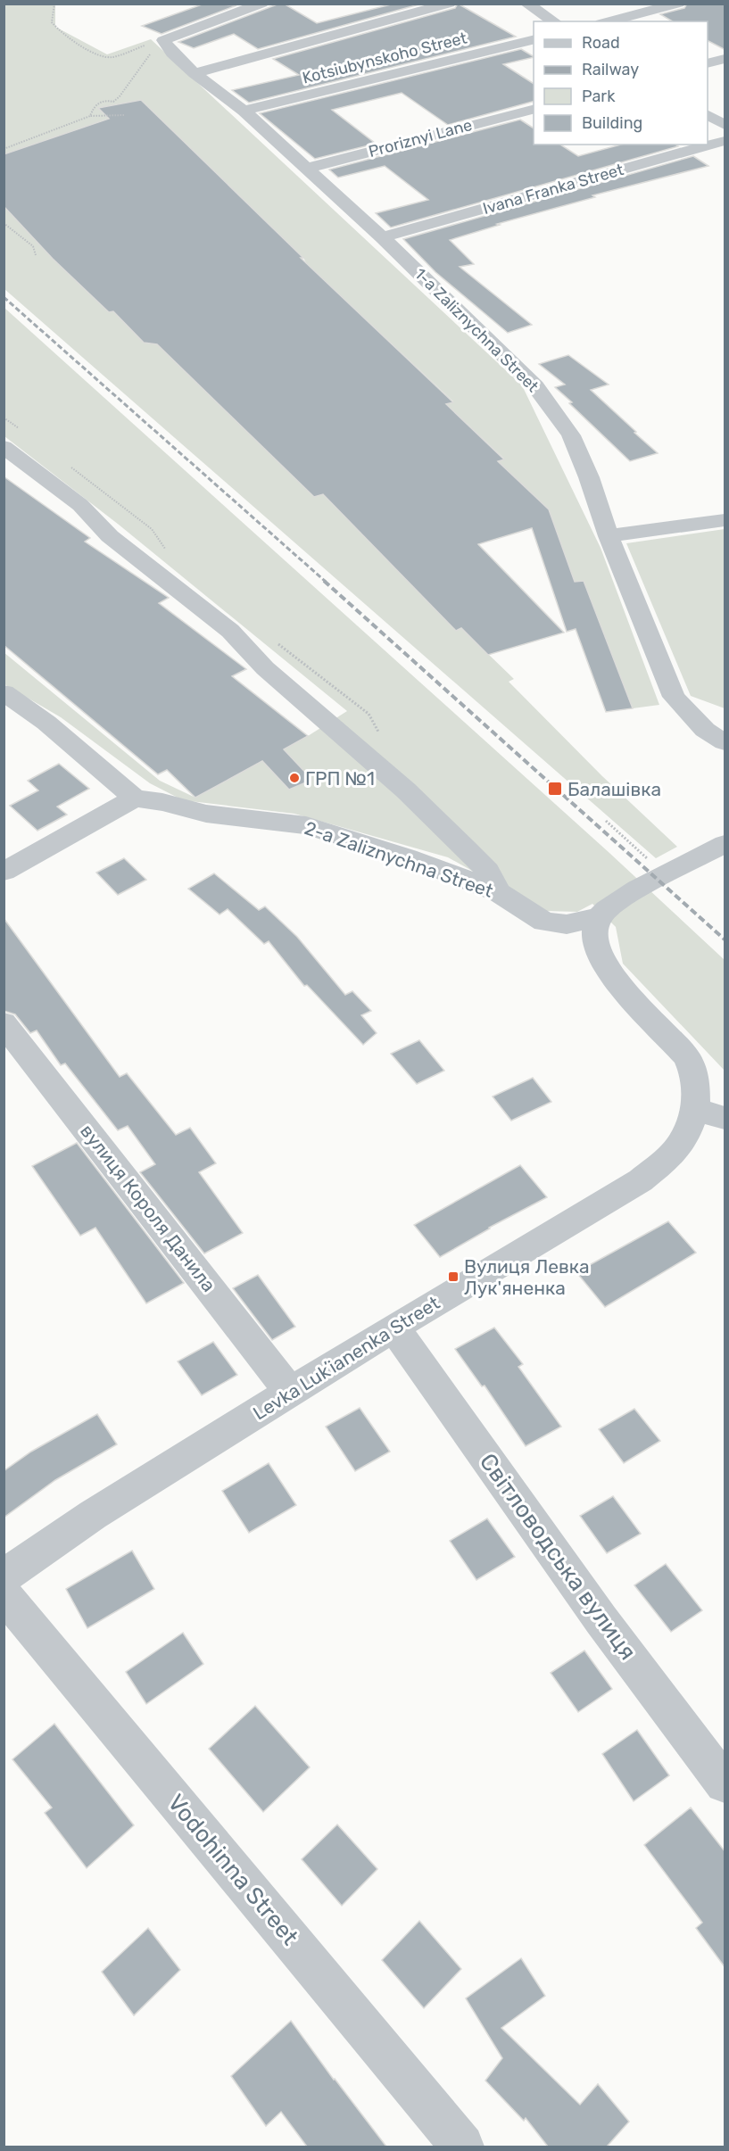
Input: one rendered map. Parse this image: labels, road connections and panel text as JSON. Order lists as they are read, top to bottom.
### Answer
{
  "streets": {
    "street": [
      "Kotsiubynskoho Street",
      "Proriznyi Lane",
      "Ivana Franka Street",
      "1-a Zaliznychna Street",
      "2-a Zaliznychna Street",
      "вулиця Короля Данила",
      "Levka Lukʼianenka Street",
      "Світловодська вулиця",
      "Vodohinna Street"
    ]
  },
  "crossings": [
    ["Kotsiubynskoho Street", "1-a Zaliznychna Street"],
    ["Proriznyi Lane", "1-a Zaliznychna Street"],
    ["Ivana Franka Street", "1-a Zaliznychna Street"],
    ["вулиця Короля Данила", "Levka Lukʼianenka Street"],
    ["Levka Lukʼianenka Street", "Світловодська вулиця"]
  ],
  "places": {
    "other": ["ГРП №1"],
    "transit": ["Балашівка", "Вулиця Левка Лук'яненка"]
  },
  "legend": [
    "Road",
    "Railway",
    "Park",
    "Building"
  ]
}
